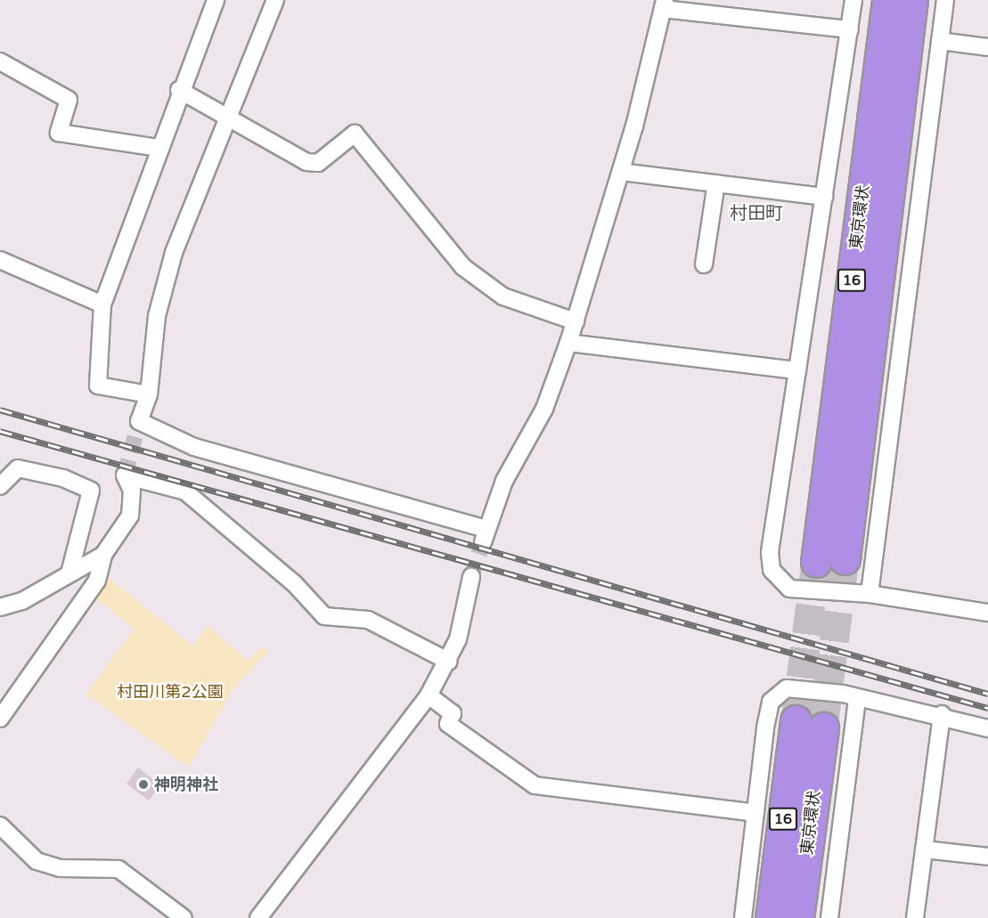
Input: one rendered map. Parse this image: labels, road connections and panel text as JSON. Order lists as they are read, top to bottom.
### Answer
{
  "streets": {
    "highway": ["東京環状", "16"]
  },
  "districts": ["村田町"],
  "parks": ["村田川第2公園"],
  "places": ["神明神社"]
}
